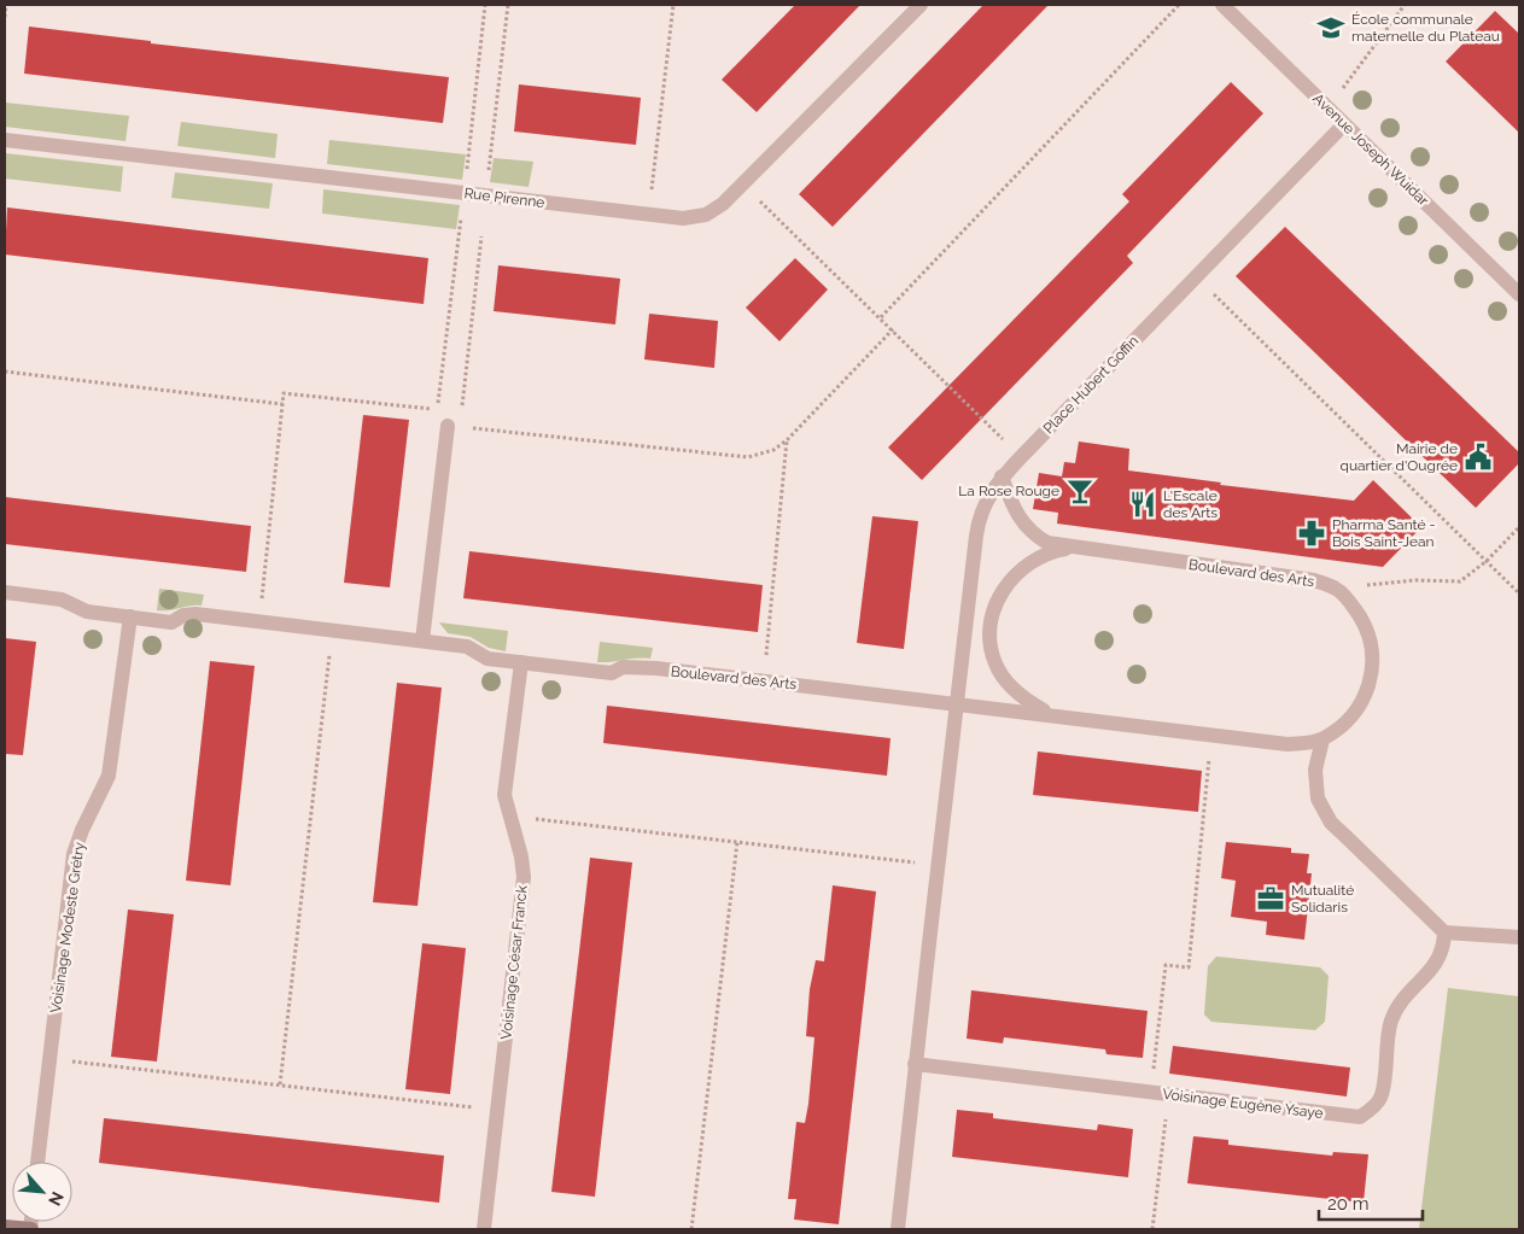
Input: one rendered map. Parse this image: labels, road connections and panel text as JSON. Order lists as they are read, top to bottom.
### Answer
{
  "streets": {
    "street": [
      "Avenue Joseph Wuidar",
      "Rue Pirenne",
      "Place Hubert Goffin",
      "Boulevard des Arts",
      "Voisinage Modeste Grétry",
      "Voisinage César Franck",
      "Voisinage Eugène Ysaye"
    ]
  },
  "crossings": [
    ["Avenue Joseph Wuidar", "Place Hubert Goffin"],
    ["Place Hubert Goffin", "Boulevard des Arts"],
    ["Boulevard des Arts", "Voisinage Modeste Grétry"],
    ["Boulevard des Arts", "Voisinage César Franck"]
  ],
  "places": {
    "school or university": ["École communale maternelle du Plateau"],
    "public building": ["Mairie de quartier d'Ougrée"],
    "bar": ["La Rose Rouge"],
    "restaurant": ["L'Escale des Arts"],
    "pharmacy": ["Pharma Santé - Bois Saint-Jean"],
    "office": ["Mutualité Solidaris"]
  },
  "scale_bar": "20 m",
  "north": "bottom right"
}
